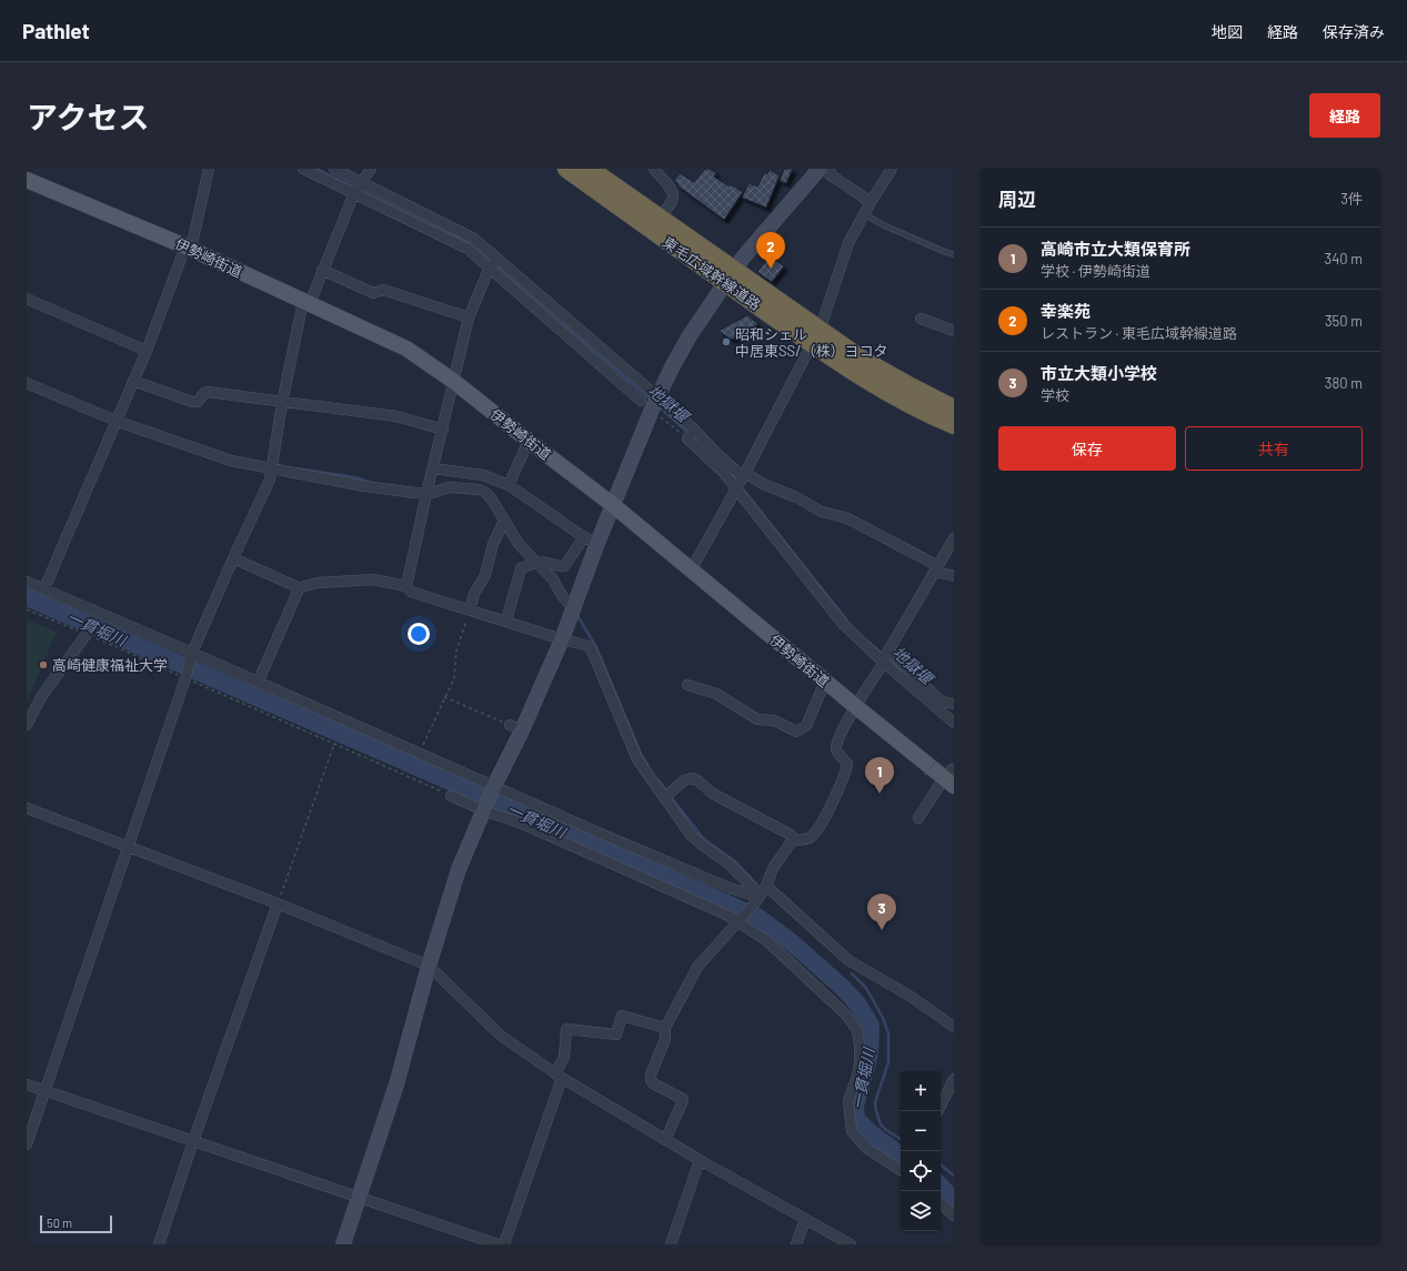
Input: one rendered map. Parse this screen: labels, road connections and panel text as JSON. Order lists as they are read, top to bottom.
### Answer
{
  "streets": {
    "highway": ["東毛広域幹線道路"],
    "main road": ["伊勢崎街道"]
  },
  "water": ["地獄堰", "一貫堀川"],
  "places": ["昭和シェル 中居東SS/（株）ヨコタ", "高崎健康福祉大学"],
  "scale_bar": "50 m",
  "page": {
    "header": "Pathlet",
    "nav": ["地図", "経路", "保存済み"],
    "title": "アクセス",
    "buttons": [
      "経路",
      ["保存", "共有"]
    ],
    "heading": ["周辺", "3件"],
    "list": [
      {
        "mark": "1",
        "name": "高崎市立大類保育所",
        "note": "学校 · 伊勢崎街道",
        "value": "340 m"
      },
      {
        "mark": "2",
        "name": "幸楽苑",
        "note": "レストラン · 東毛広域幹線道路",
        "value": "350 m"
      },
      {
        "mark": "3",
        "name": "市立大類小学校",
        "note": "学校",
        "value": "380 m"
      }
    ],
    "pins": ["2", "1", "3"],
    "map_buttons": ["+", "−"],
    "scale": "50 m"
  }
}
